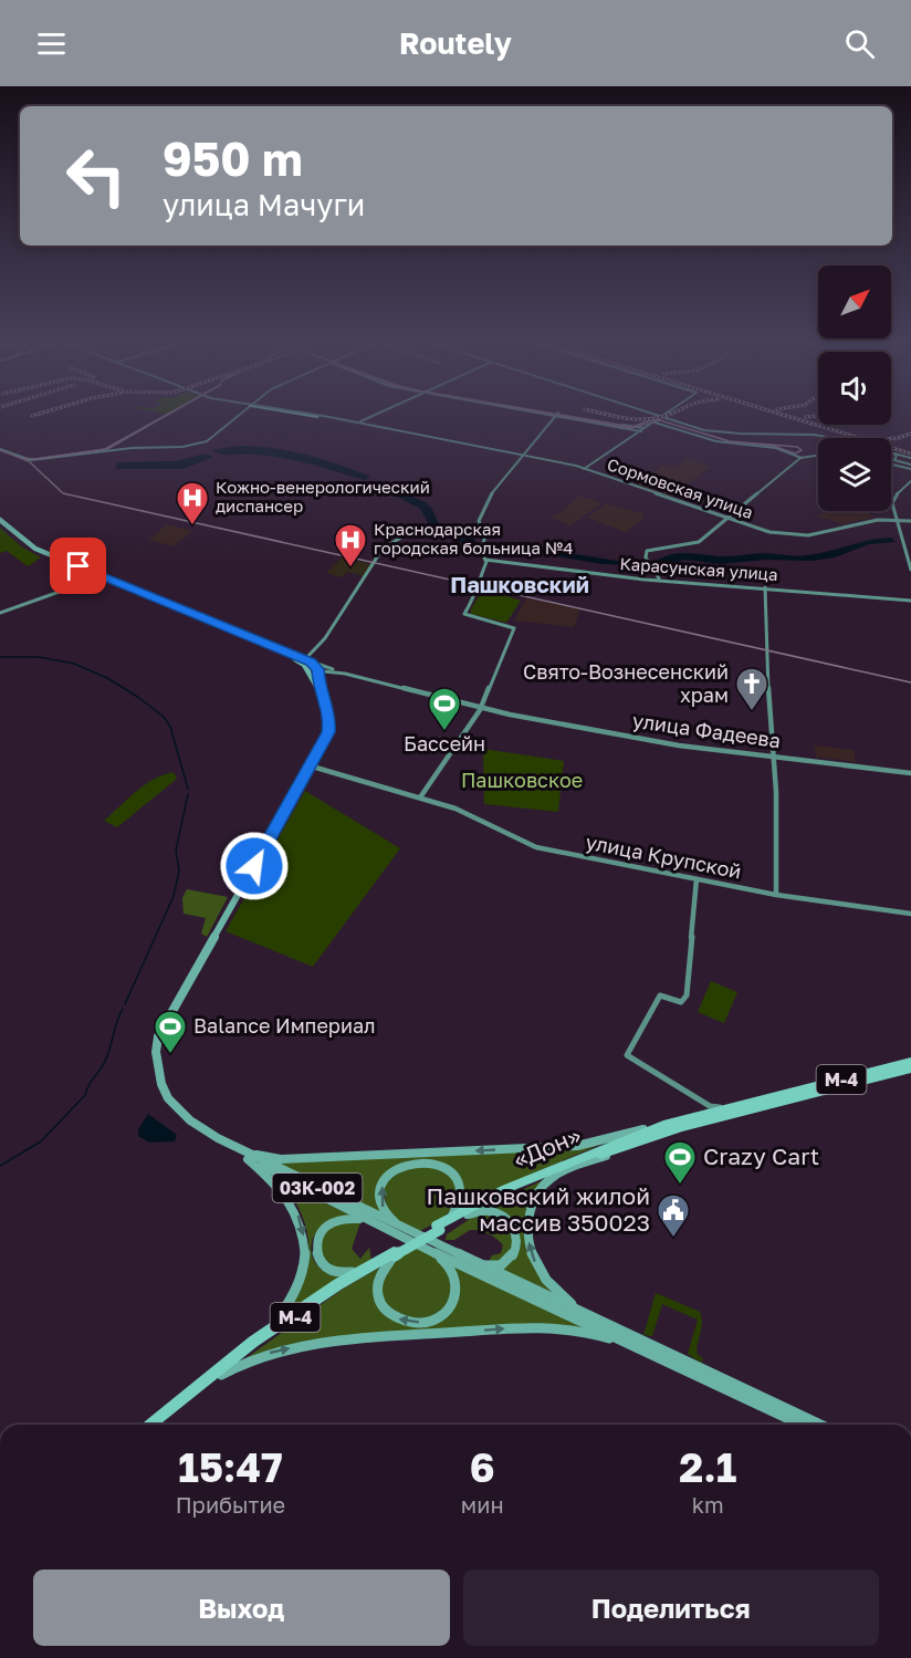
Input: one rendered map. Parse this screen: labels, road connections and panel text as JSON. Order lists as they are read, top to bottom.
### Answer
{
  "streets": {
    "highway": ["М-4", "«Дон»"],
    "main road": ["03К-002"],
    "street": [
      "Сормовская улица",
      "Карасунская улица",
      "улица Фадеева",
      "улица Крупской"
    ]
  },
  "districts": ["Пашковский"],
  "parks": ["Пашковское"],
  "places": {
    "hospital": ["Кожно-венерологический диспансер", "Краснодарская городская больница №4"],
    "church": ["Свято-Вознесенский храм"],
    "sports": ["Бассейн", "Balance Империал", "Crazy Cart"],
    "public building": ["Пашковский жилой массив 350023"]
  },
  "north": "top right",
  "page": {
    "header": "Routely",
    "turn": ["950 m", "улица Мачуги"],
    "eta": [
      "15:47",
      "Прибытие",
      "6",
      "мин",
      "2.1",
      "km"
    ],
    "buttons": ["Выход", "Поделиться"]
  }
}
